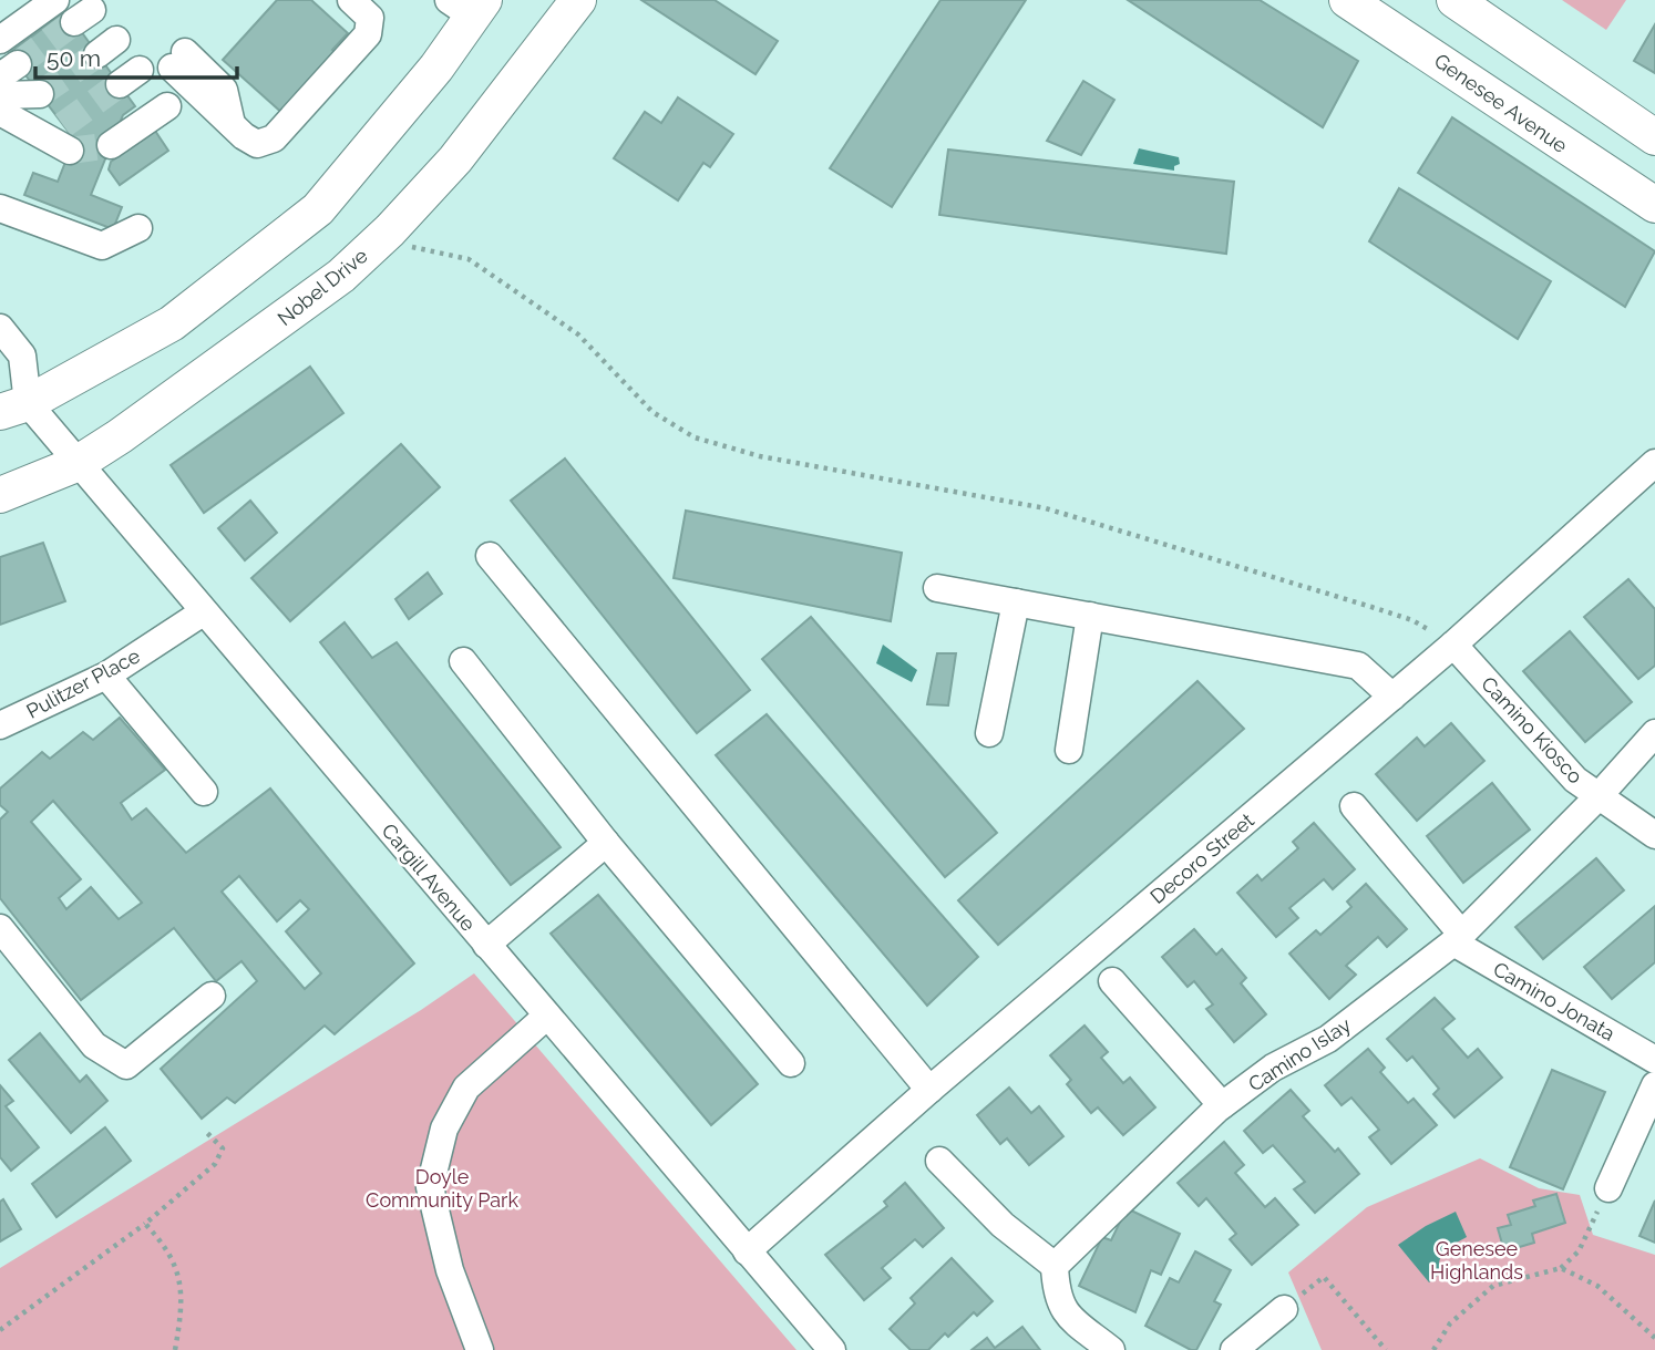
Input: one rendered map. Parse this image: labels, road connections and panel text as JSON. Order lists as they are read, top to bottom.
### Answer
{
  "streets": {
    "main road": ["Genesee Avenue", "Nobel Drive"],
    "street": [
      "Pulitzer Place",
      "Camino Kiosco",
      "Decoro Street",
      "Cargill Avenue",
      "Camino Jonata",
      "Camino Islay"
    ]
  },
  "crossings": [
    ["Nobel Drive", "Cargill Avenue"],
    ["Pulitzer Place", "Cargill Avenue"],
    ["Camino Kiosco", "Decoro Street"],
    ["Camino Kiosco", "Camino Islay"],
    ["Decoro Street", "Cargill Avenue"],
    ["Camino Jonata", "Camino Islay"]
  ],
  "parks": ["Doyle Community Park", "Genesee Highlands"],
  "scale_bar": "50 m"
}
